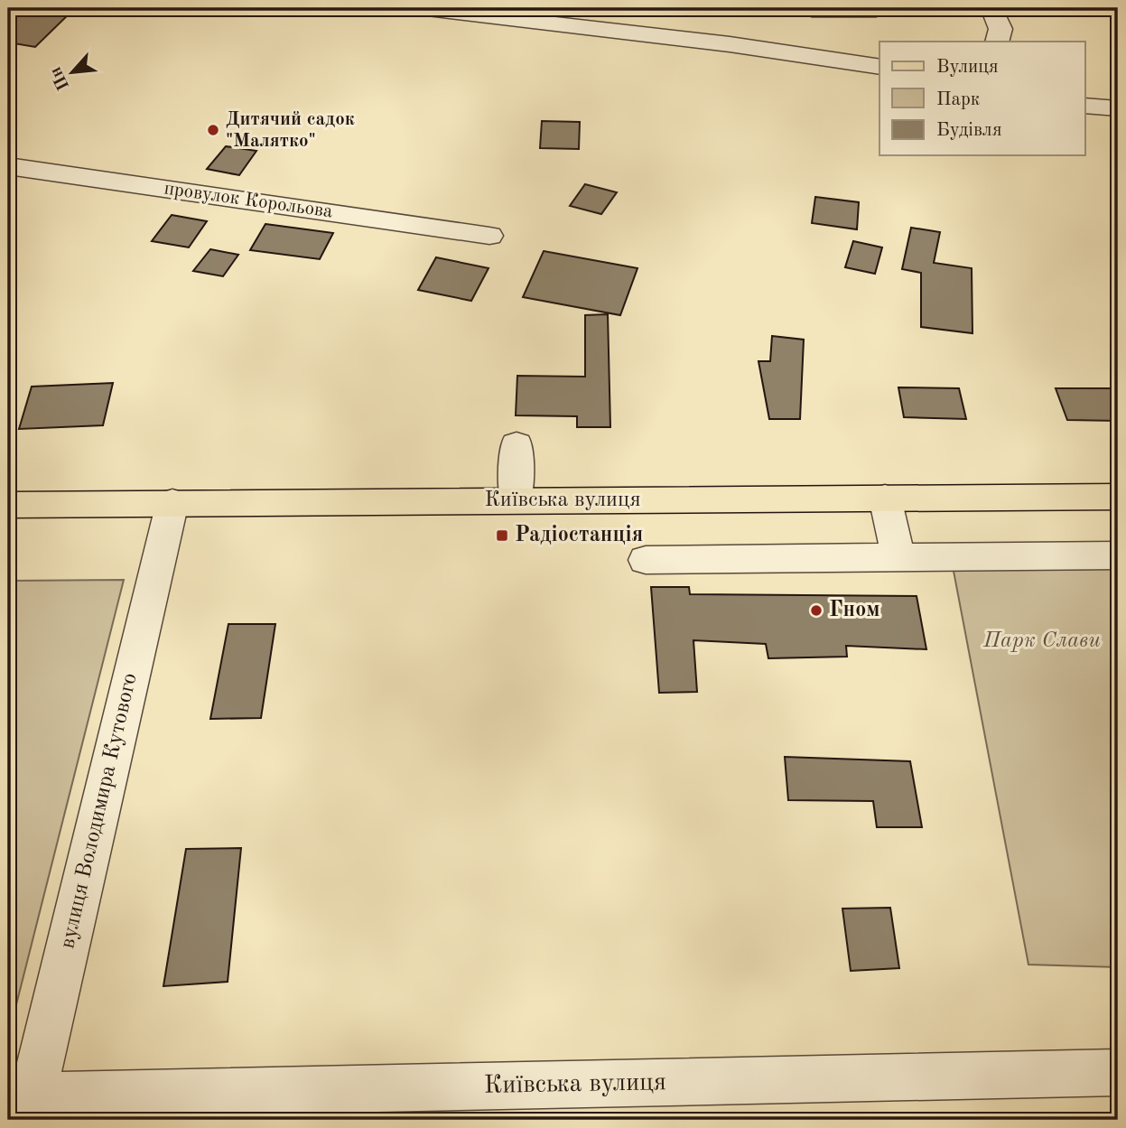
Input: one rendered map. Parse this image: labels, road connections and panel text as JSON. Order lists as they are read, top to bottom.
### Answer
{
  "streets": {
    "main road": ["Київська вулиця"],
    "street": ["провулок Корольова", "вулиця Володимира Кутового"]
  },
  "crossings": [
    ["Київська вулиця", "вулиця Володимира Кутового"]
  ],
  "parks": ["Парк Слави"],
  "places": {
    "other": ["Дитячий садок \"Малятко\"", "Гном"],
    "transit": ["Радіостанція"]
  },
  "legend": ["Вулиця", "Парк", "Будівля"],
  "north": "bottom left"
}
